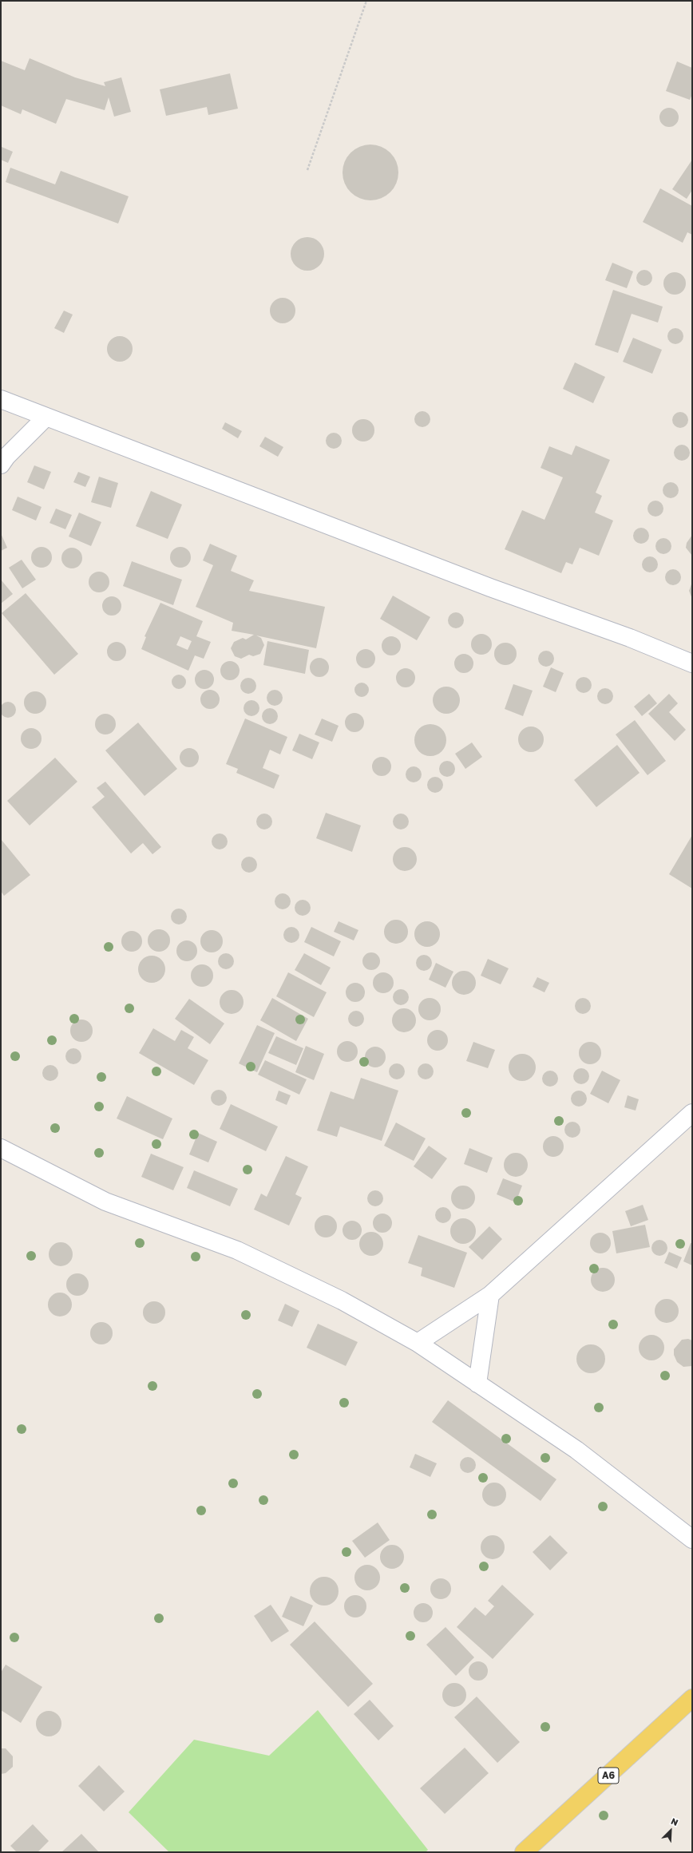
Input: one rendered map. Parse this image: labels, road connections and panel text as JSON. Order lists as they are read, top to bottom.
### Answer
{
  "streets": {
    "main road": ["A6"]
  },
  "north": "top right"
}
